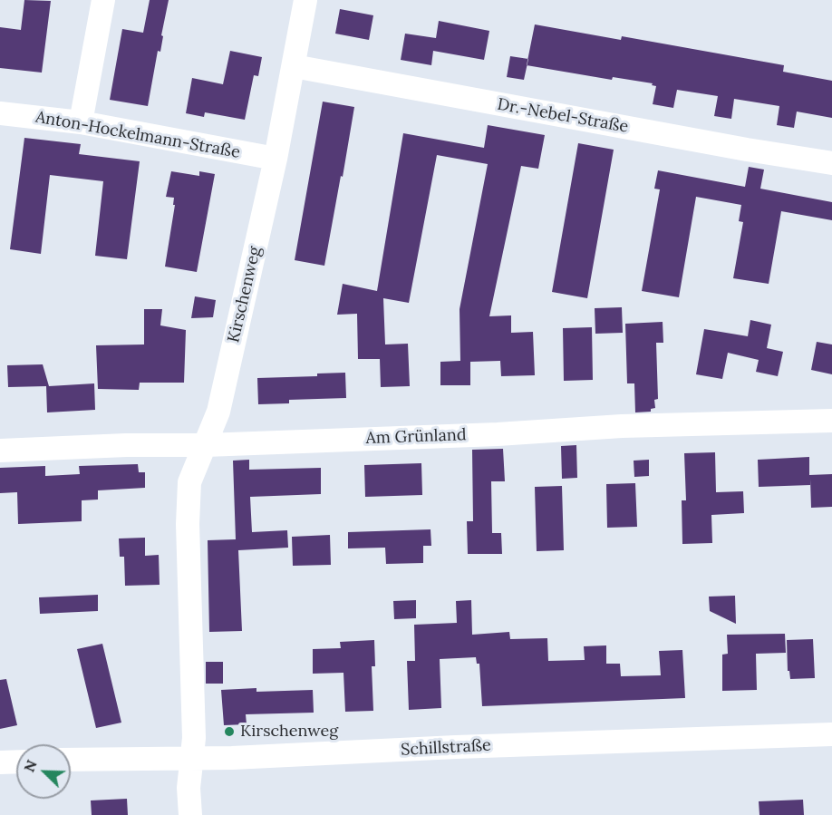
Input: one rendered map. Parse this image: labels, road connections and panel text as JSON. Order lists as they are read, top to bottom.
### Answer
{
  "streets": {
    "street": [
      "Dr.-Nebel-Straße",
      "Anton-Hockelmann-Straße",
      "Kirschenweg",
      "Am Grünland",
      "Schillstraße"
    ]
  },
  "crossings": [
    ["Dr.-Nebel-Straße", "Kirschenweg"],
    ["Anton-Hockelmann-Straße", "Kirschenweg"],
    ["Kirschenweg", "Am Grünland"],
    ["Kirschenweg", "Schillstraße"]
  ],
  "places": ["Kirschenweg"],
  "north": "top left"
}
